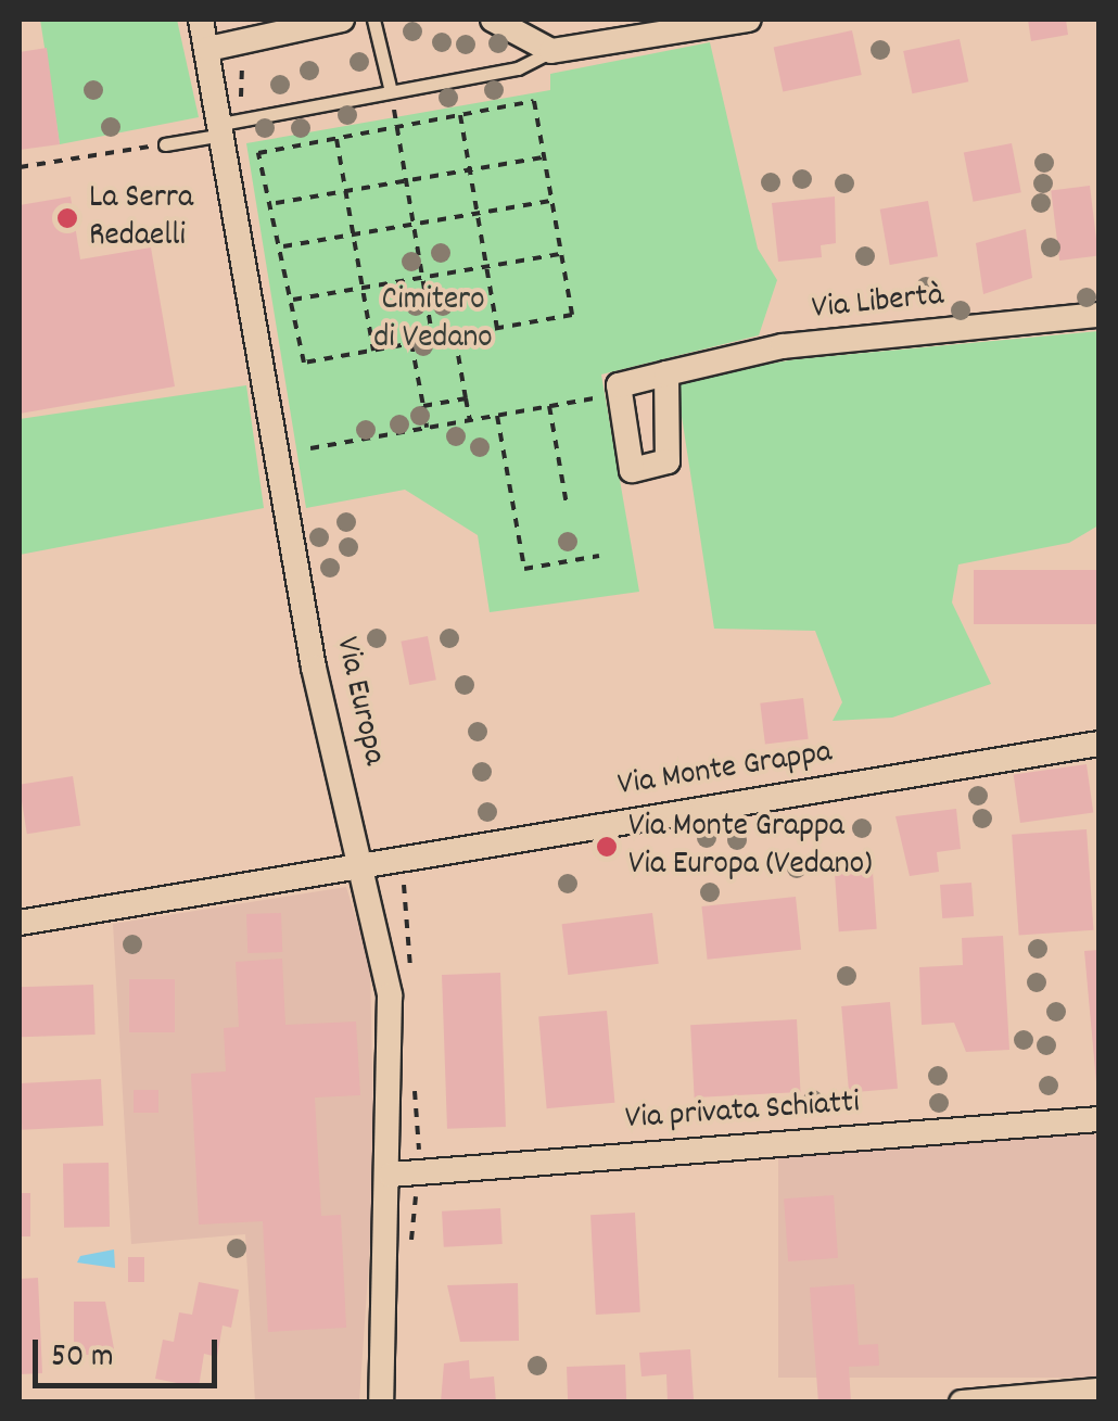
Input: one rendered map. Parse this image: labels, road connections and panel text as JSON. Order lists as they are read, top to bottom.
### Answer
{
  "streets": {
    "street": [
      "Via Libertà",
      "Via Europa",
      "Via Monte Grappa",
      "Via privata Schiatti"
    ]
  },
  "crossings": [
    ["Via Europa", "Via Monte Grappa"],
    ["Via Europa", "Via privata Schiatti"]
  ],
  "parks": ["Cimitero di Vedano"],
  "places": ["La Serra Redaelli", "Via Monte Grappa Via Europa (Vedano)"],
  "scale_bar": "50 m"
}
